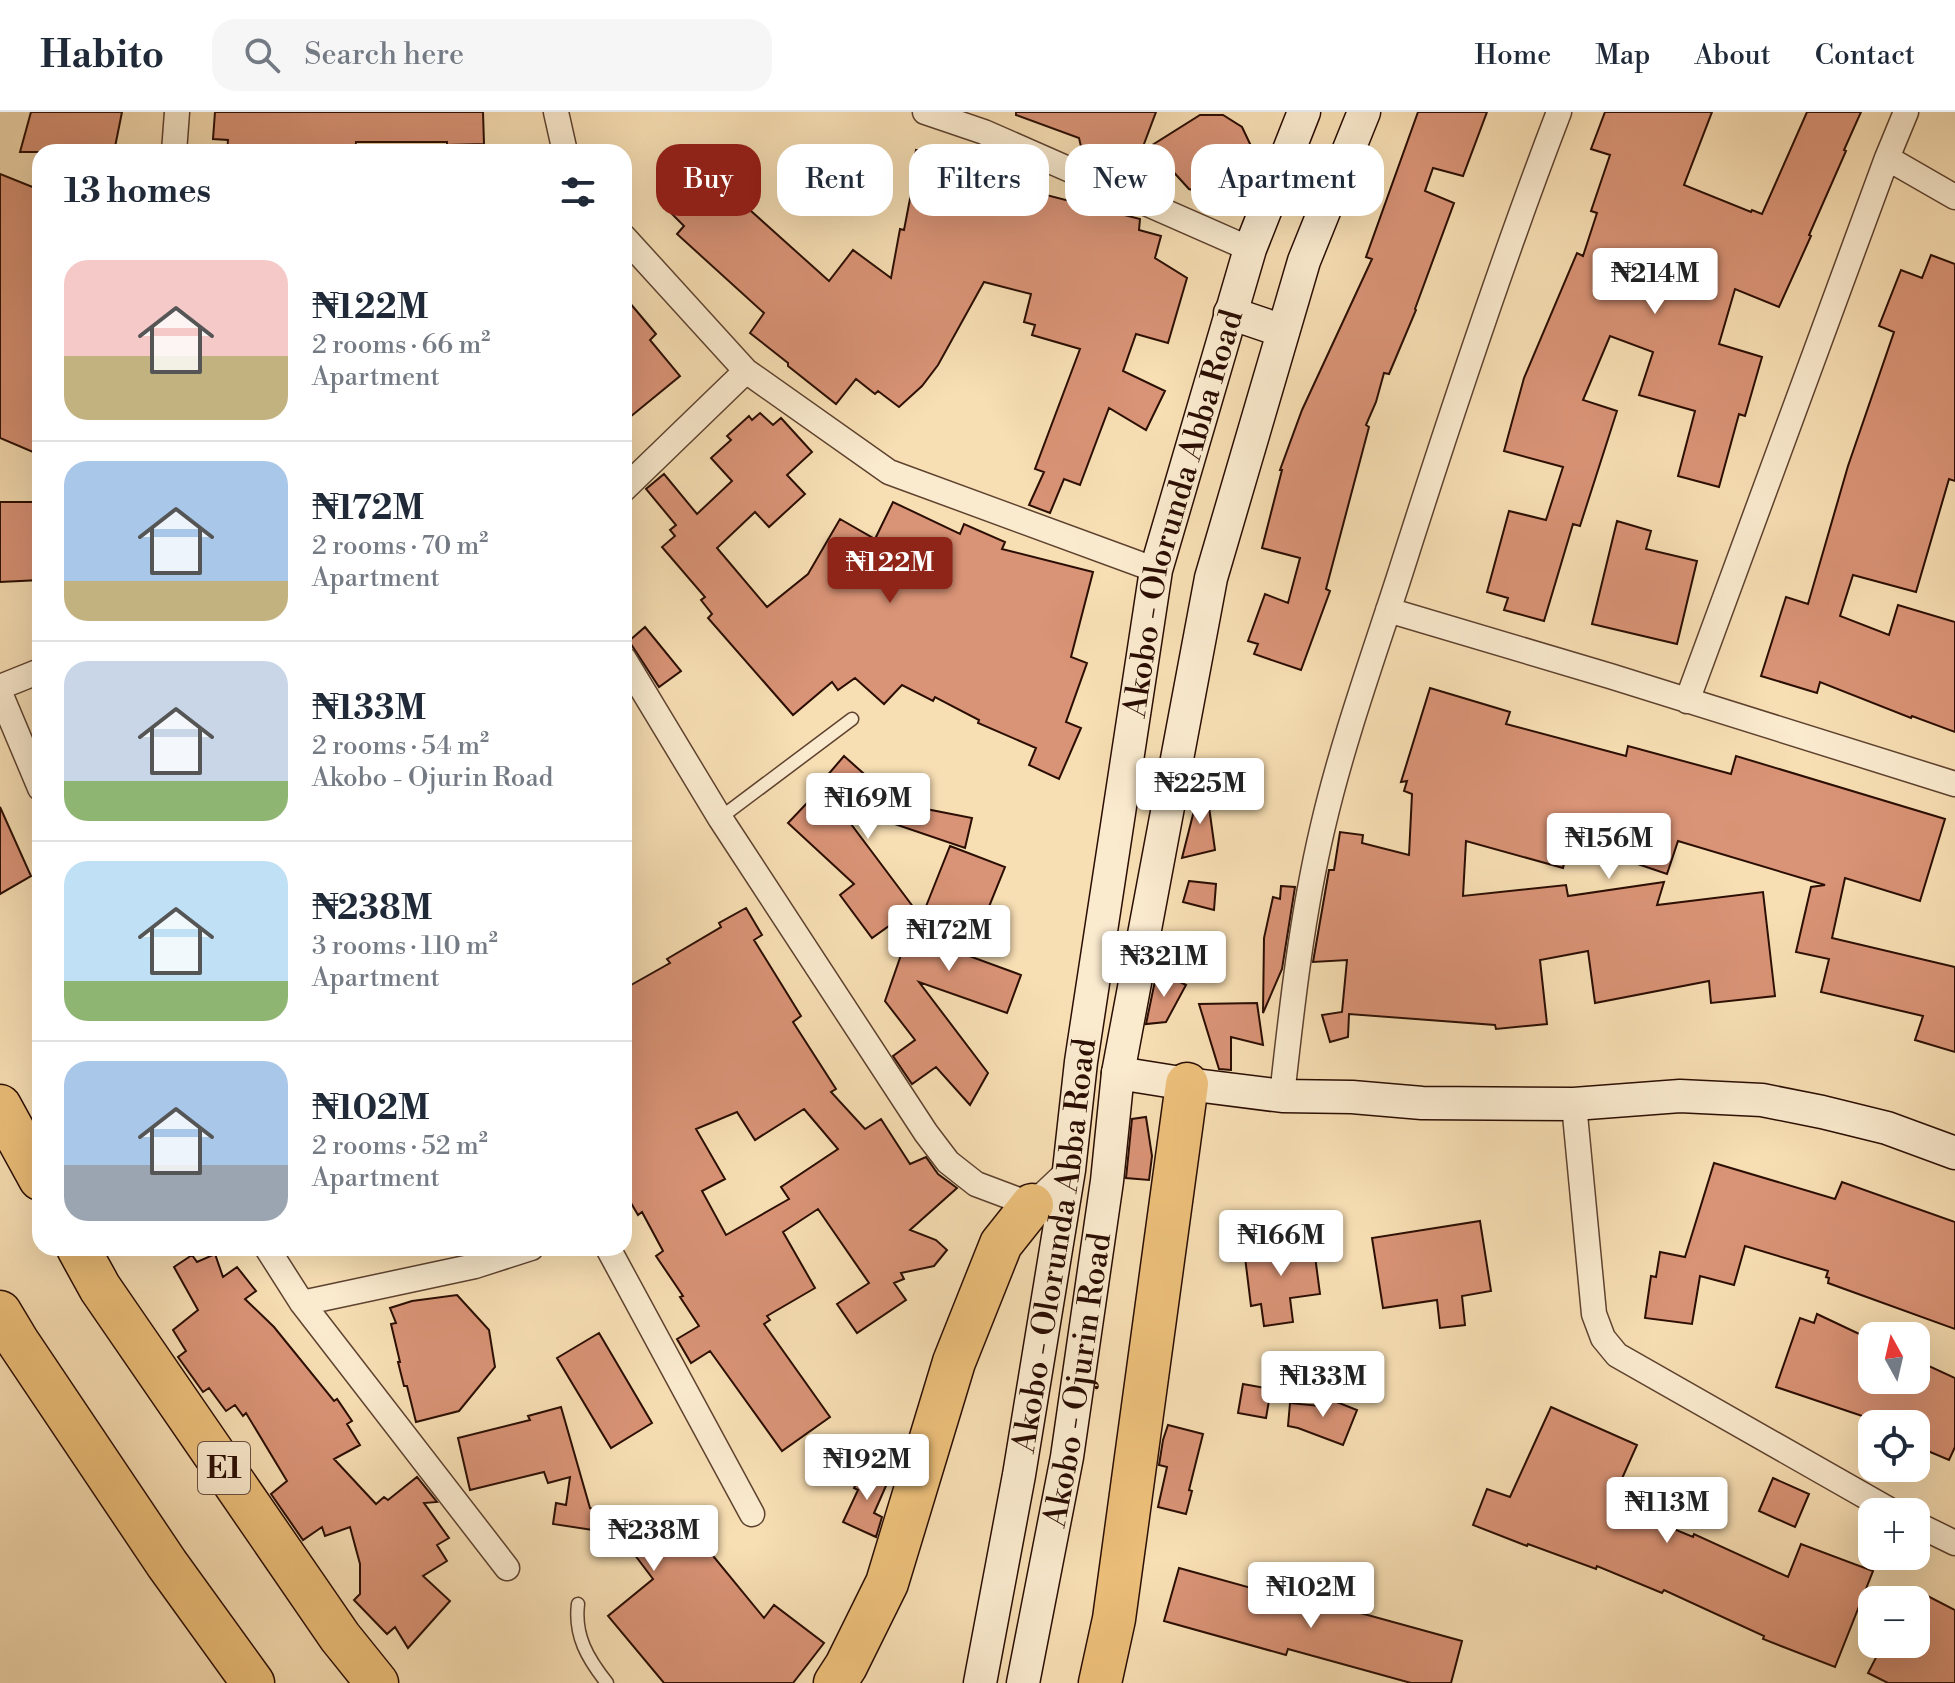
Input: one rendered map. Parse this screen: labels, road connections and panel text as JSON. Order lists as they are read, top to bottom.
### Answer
{
  "streets": {
    "highway": ["E1"],
    "main road": ["Akobo - Olorunda Abba Road", "Akobo - Ojurin Road"]
  },
  "crossings": [
    ["Akobo - Olorunda Abba Road", "Akobo - Ojurin Road"]
  ],
  "north": "top",
  "page": {
    "header": "Habito",
    "search": "Search here",
    "nav": [
      "Home",
      "Map",
      "About",
      "Contact"
    ],
    "chip": [
      "Buy",
      "Rent",
      "Filters",
      "New",
      "Apartment"
    ],
    "heading": "13 homes",
    "list": [
      {
        "name": "₦122M",
        "note": "2 rooms · 66 m² · Apartment"
      },
      {
        "name": "₦172M",
        "note": "2 rooms · 70 m² · Apartment"
      },
      {
        "name": "₦133M",
        "note": "2 rooms · 54 m² · Akobo - Ojurin Road"
      },
      {
        "name": "₦238M",
        "note": "3 rooms · 110 m² · Apartment"
      },
      {
        "name": "₦102M",
        "note": "2 rooms · 52 m² · Apartment"
      }
    ],
    "price": [
      "₦214M",
      "₦122M",
      "₦225M",
      "₦169M",
      "₦156M",
      "₦172M",
      "₦321M",
      "₦166M",
      "₦133M",
      "₦192M",
      "₦113M",
      "₦238M",
      "₦102M"
    ],
    "map_buttons": ["+", "−"]
  }
}
